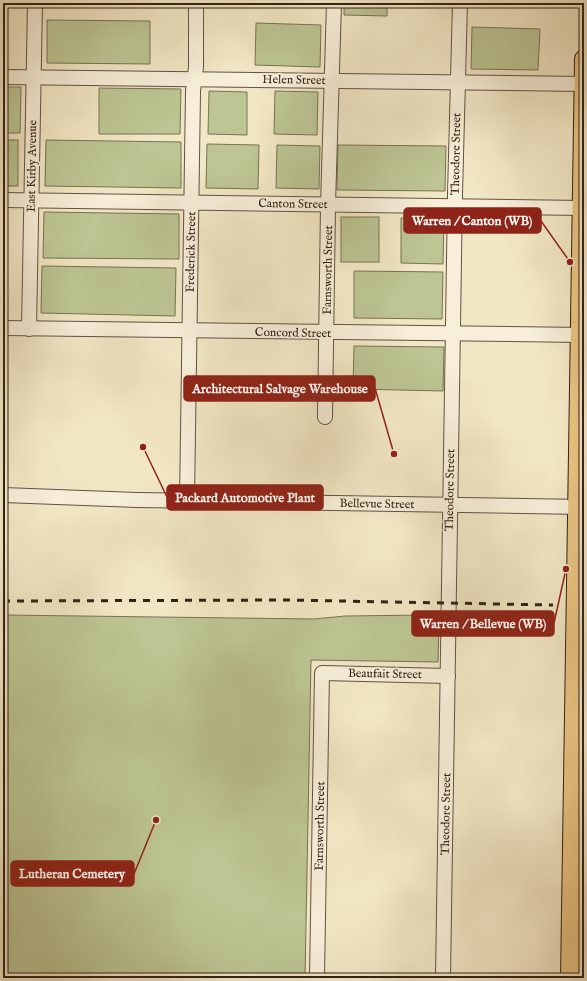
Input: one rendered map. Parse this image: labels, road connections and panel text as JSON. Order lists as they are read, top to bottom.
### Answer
{
  "streets": {
    "street": [
      "Helen Street",
      "Theodore Street",
      "East Kirby Avenue",
      "Canton Street",
      "Frederick Street",
      "Farnsworth Street",
      "Concord Street",
      "Bellevue Street",
      "Beaufait Street"
    ]
  },
  "crossings": [
    ["Helen Street", "Theodore Street"],
    ["Helen Street", "East Kirby Avenue"],
    ["Helen Street", "Frederick Street"],
    ["Helen Street", "Farnsworth Street"],
    ["Theodore Street", "Canton Street"],
    ["Theodore Street", "Concord Street"],
    ["Theodore Street", "Bellevue Street"],
    ["Theodore Street", "Beaufait Street"],
    ["East Kirby Avenue", "Canton Street"],
    ["East Kirby Avenue", "Concord Street"],
    ["Canton Street", "Frederick Street"],
    ["Canton Street", "Farnsworth Street"],
    ["Frederick Street", "Concord Street"],
    ["Frederick Street", "Bellevue Street"],
    ["Farnsworth Street", "Concord Street"],
    ["Farnsworth Street", "Beaufait Street"]
  ],
  "places": [
    "Warren / Canton (WB)",
    "Packard Automotive Plant",
    "Architectural Salvage Warehouse",
    "Warren / Bellevue (WB)",
    "Lutheran Cemetery"
  ]
}
